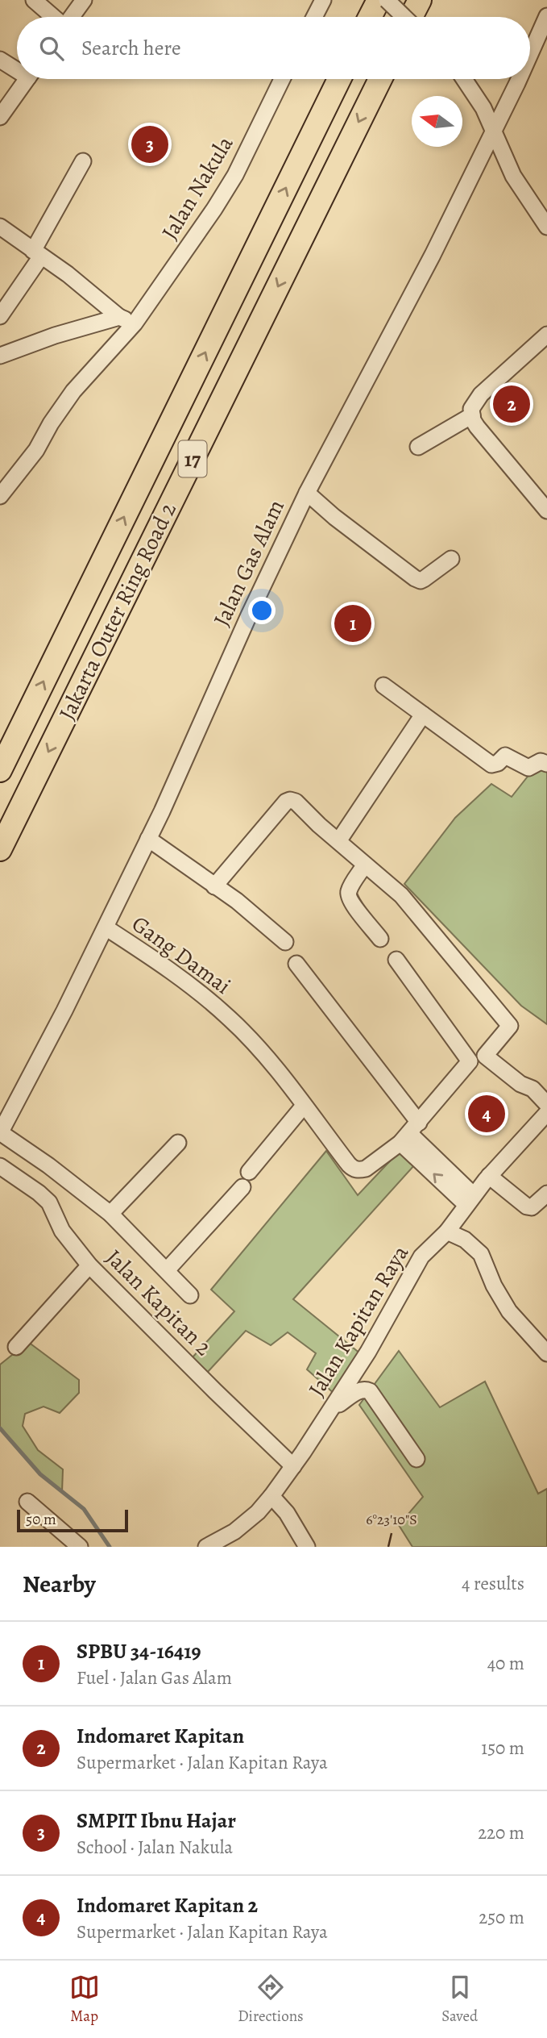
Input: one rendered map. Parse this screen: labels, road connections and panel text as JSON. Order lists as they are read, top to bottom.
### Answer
{
  "streets": {
    "highway": ["17", "Jakarta Outer Ring Road 2"],
    "street": [
      "Jalan Nakula",
      "Jalan Gas Alam",
      "Gang Damai",
      "Jalan Kapitan 2",
      "Jalan Kapitan Raya"
    ]
  },
  "crossings": [
    ["Jalan Gas Alam", "Gang Damai"],
    ["Jalan Kapitan 2", "Jalan Kapitan Raya"]
  ],
  "scale_bar": "50 m",
  "north": "left",
  "page": {
    "search": "Search here",
    "pins": [
      "3",
      "2",
      "1",
      "4"
    ],
    "scale": "50 m",
    "heading": ["Nearby", "4 results"],
    "list": [
      {
        "mark": "1",
        "name": "SPBU 34-16419",
        "note": "Fuel · Jalan Gas Alam",
        "value": "40 m"
      },
      {
        "mark": "2",
        "name": "Indomaret Kapitan",
        "note": "Supermarket · Jalan Kapitan Raya",
        "value": "150 m"
      },
      {
        "mark": "3",
        "name": "SMPIT Ibnu Hajar",
        "note": "School · Jalan Nakula",
        "value": "220 m"
      },
      {
        "mark": "4",
        "name": "Indomaret Kapitan 2",
        "note": "Supermarket · Jalan Kapitan Raya",
        "value": "250 m"
      }
    ],
    "nav": ["Map", "Directions", "Saved"]
  },
  "coordinates": ["6°23'10\"S"]
}
